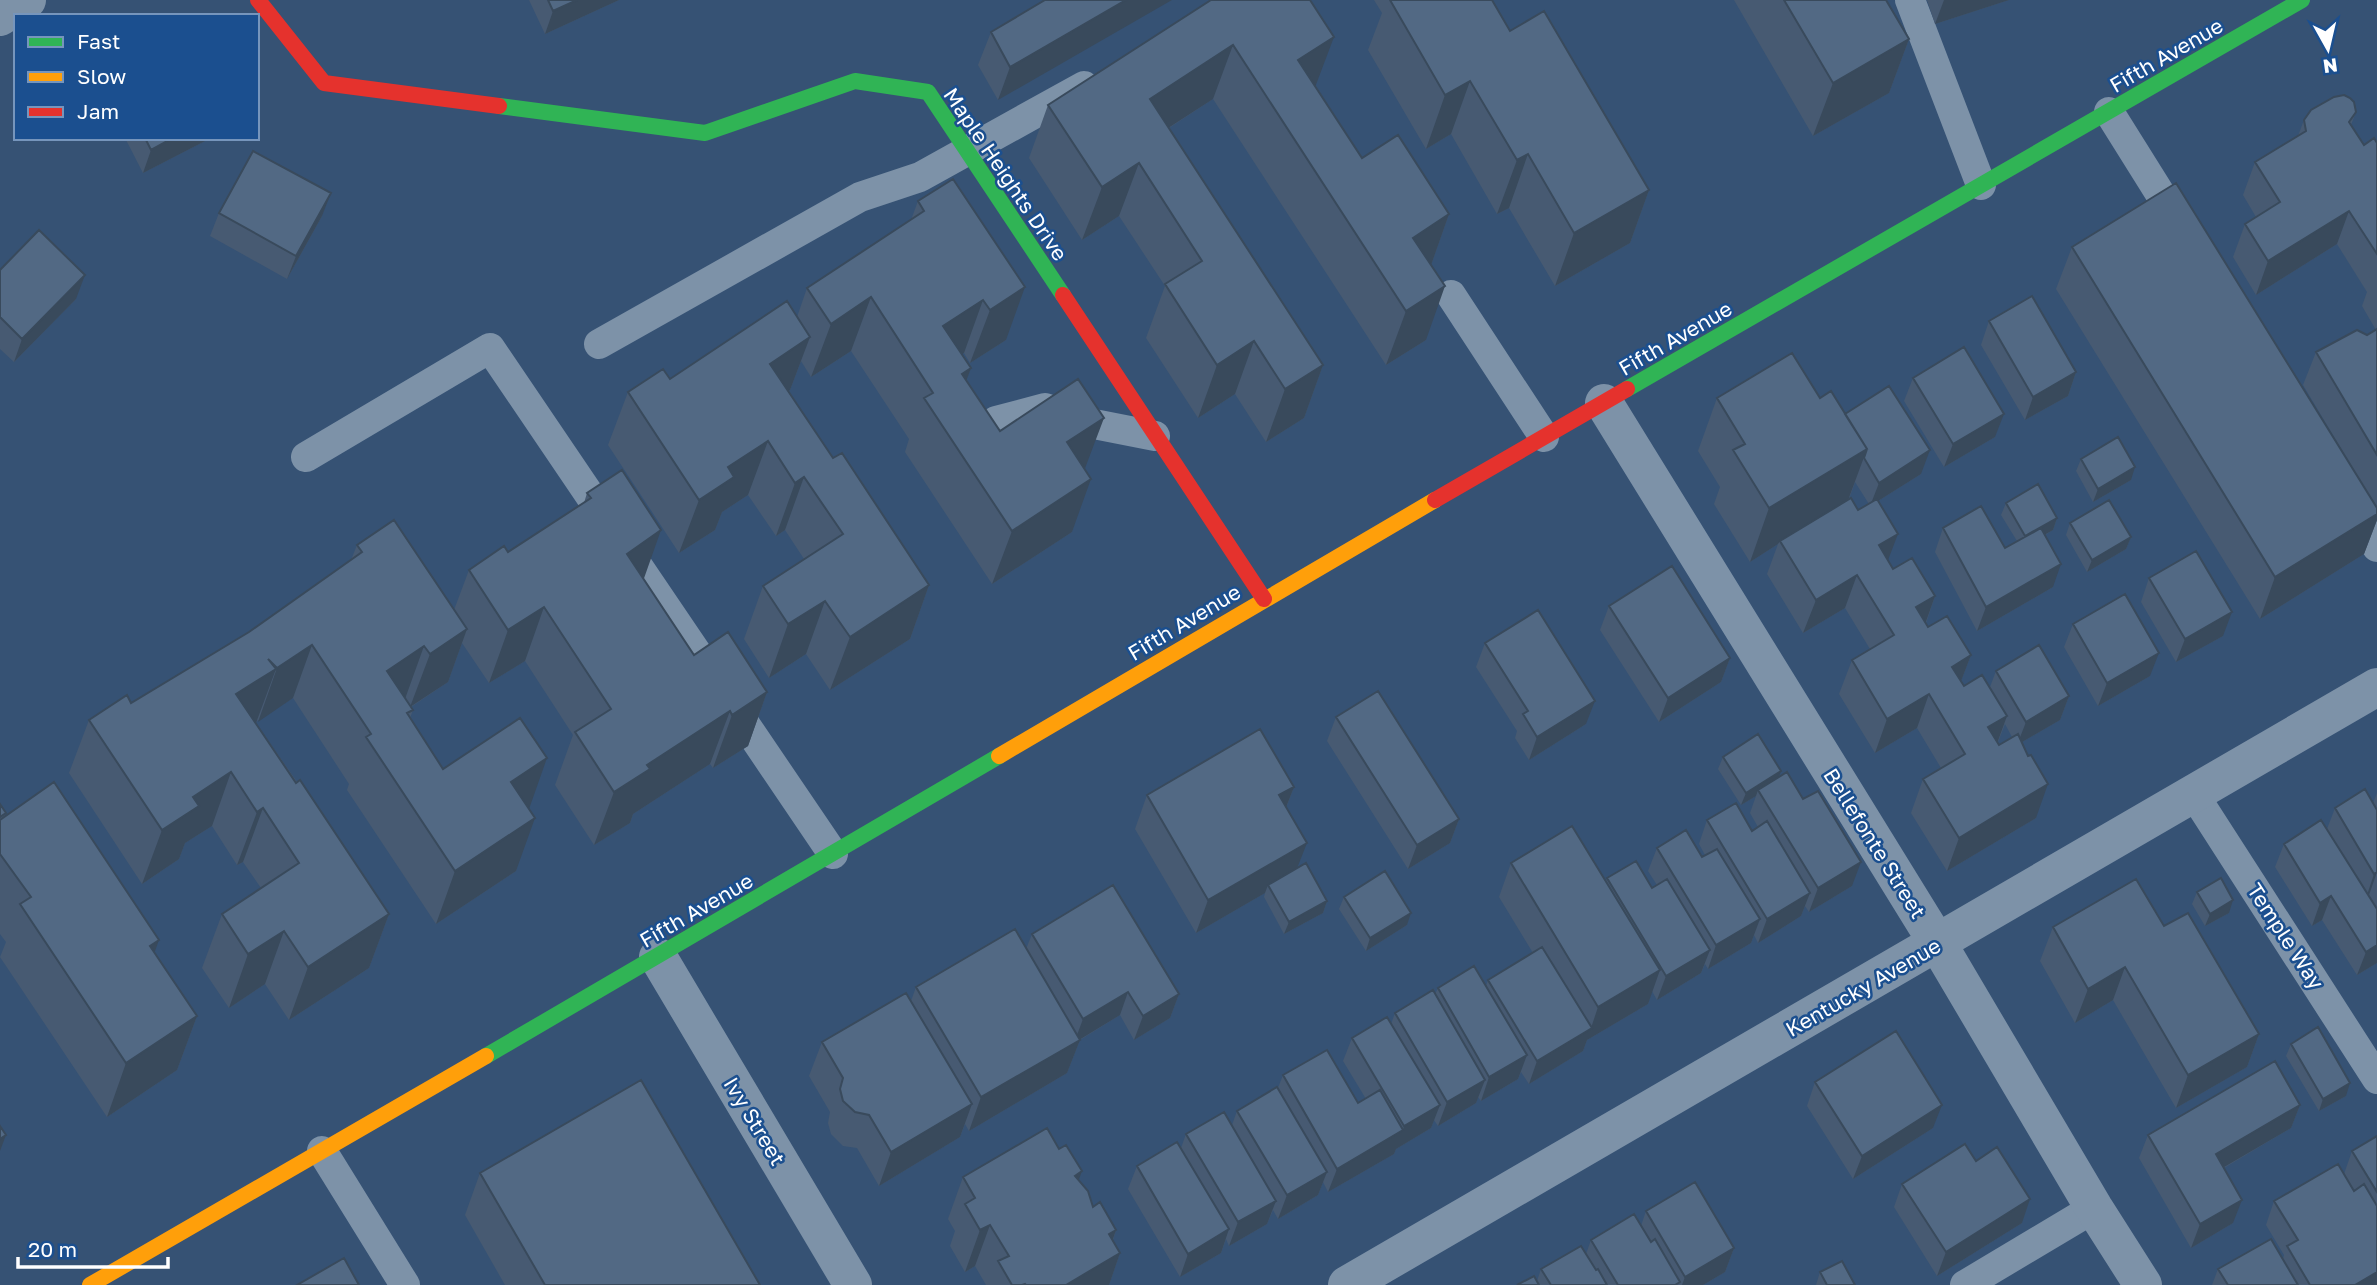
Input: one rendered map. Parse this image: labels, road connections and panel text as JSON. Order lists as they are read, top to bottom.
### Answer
{
  "streets": {
    "main road": ["Fifth Avenue", "Maple Heights Drive"],
    "street": ["Bellefonte Street", "Kentucky Avenue", "Ivy Street"],
    "lane": ["Temple Way"]
  },
  "crossings": [
    ["Fifth Avenue", "Maple Heights Drive"],
    ["Fifth Avenue", "Bellefonte Street"],
    ["Fifth Avenue", "Ivy Street"],
    ["Bellefonte Street", "Kentucky Avenue"],
    ["Temple Way", "Kentucky Avenue"]
  ],
  "legend": ["Fast", "Slow", "Jam"],
  "scale_bar": "20 m",
  "north": "bottom"
}
